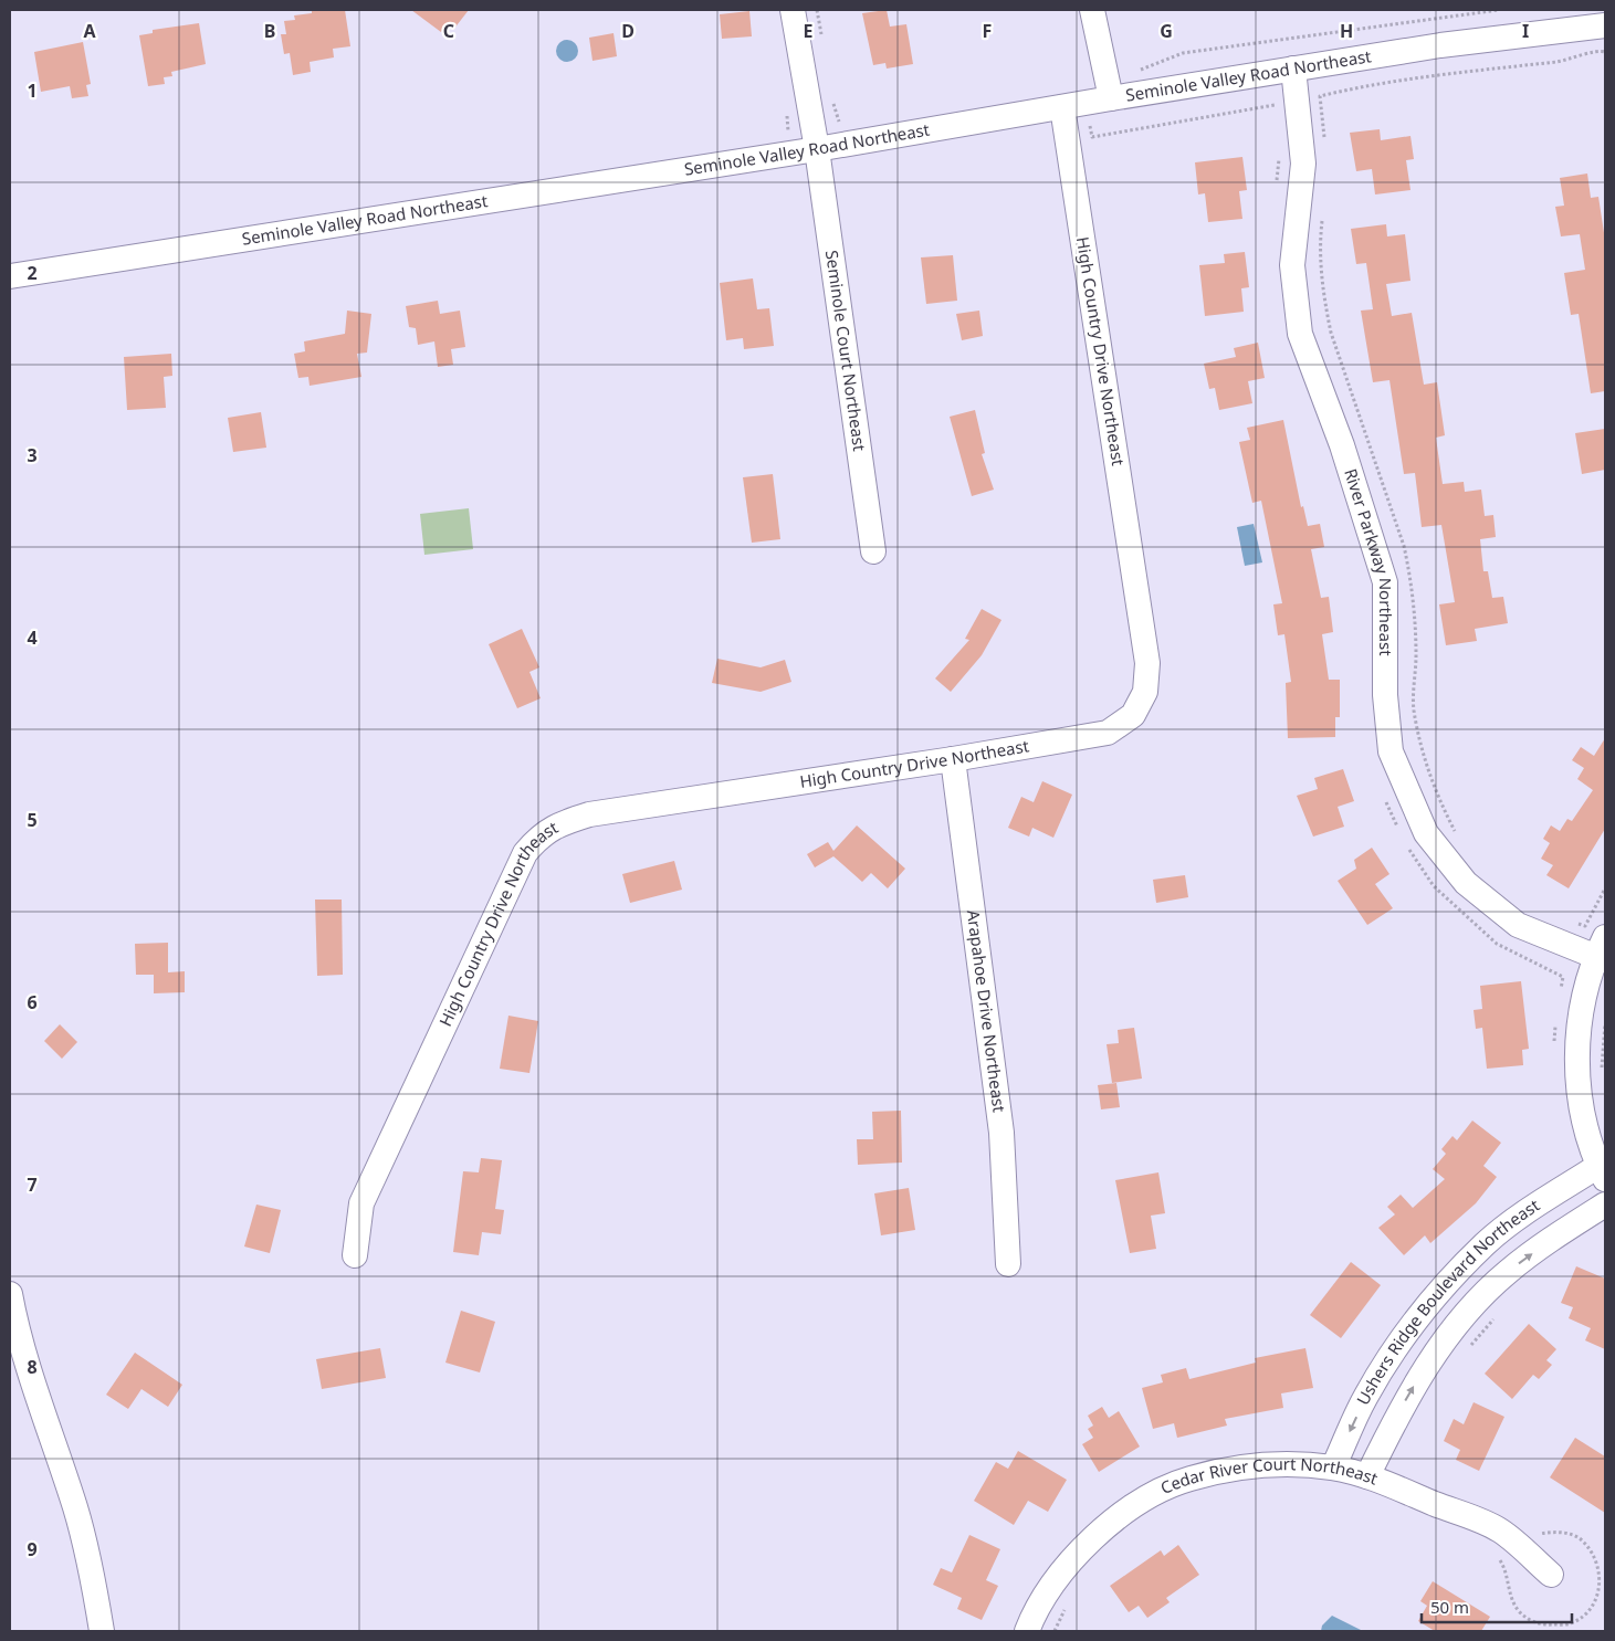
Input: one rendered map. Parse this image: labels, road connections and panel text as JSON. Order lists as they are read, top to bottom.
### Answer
{
  "streets": {
    "street": [
      "Seminole Valley Road Northeast",
      "Seminole Court Northeast",
      "High Country Drive Northeast",
      "River Parkway Northeast",
      "Arapahoe Drive Northeast",
      "Ushers Ridge Boulevard Northeast",
      "Cedar River Court Northeast"
    ]
  },
  "crossings": [
    ["Seminole Valley Road Northeast", "Seminole Court Northeast"],
    ["Seminole Valley Road Northeast", "High Country Drive Northeast"],
    ["Seminole Valley Road Northeast", "River Parkway Northeast"],
    ["High Country Drive Northeast", "Arapahoe Drive Northeast"],
    ["Ushers Ridge Boulevard Northeast", "Cedar River Court Northeast"]
  ],
  "scale_bar": "50 m",
  "grid": {
    "columns": [
      "A",
      "B",
      "C",
      "D",
      "E",
      "F",
      "G",
      "H",
      "I"
    ],
    "rows": [
      "1",
      "2",
      "3",
      "4",
      "5",
      "6",
      "7",
      "8",
      "9"
    ]
  }
}
